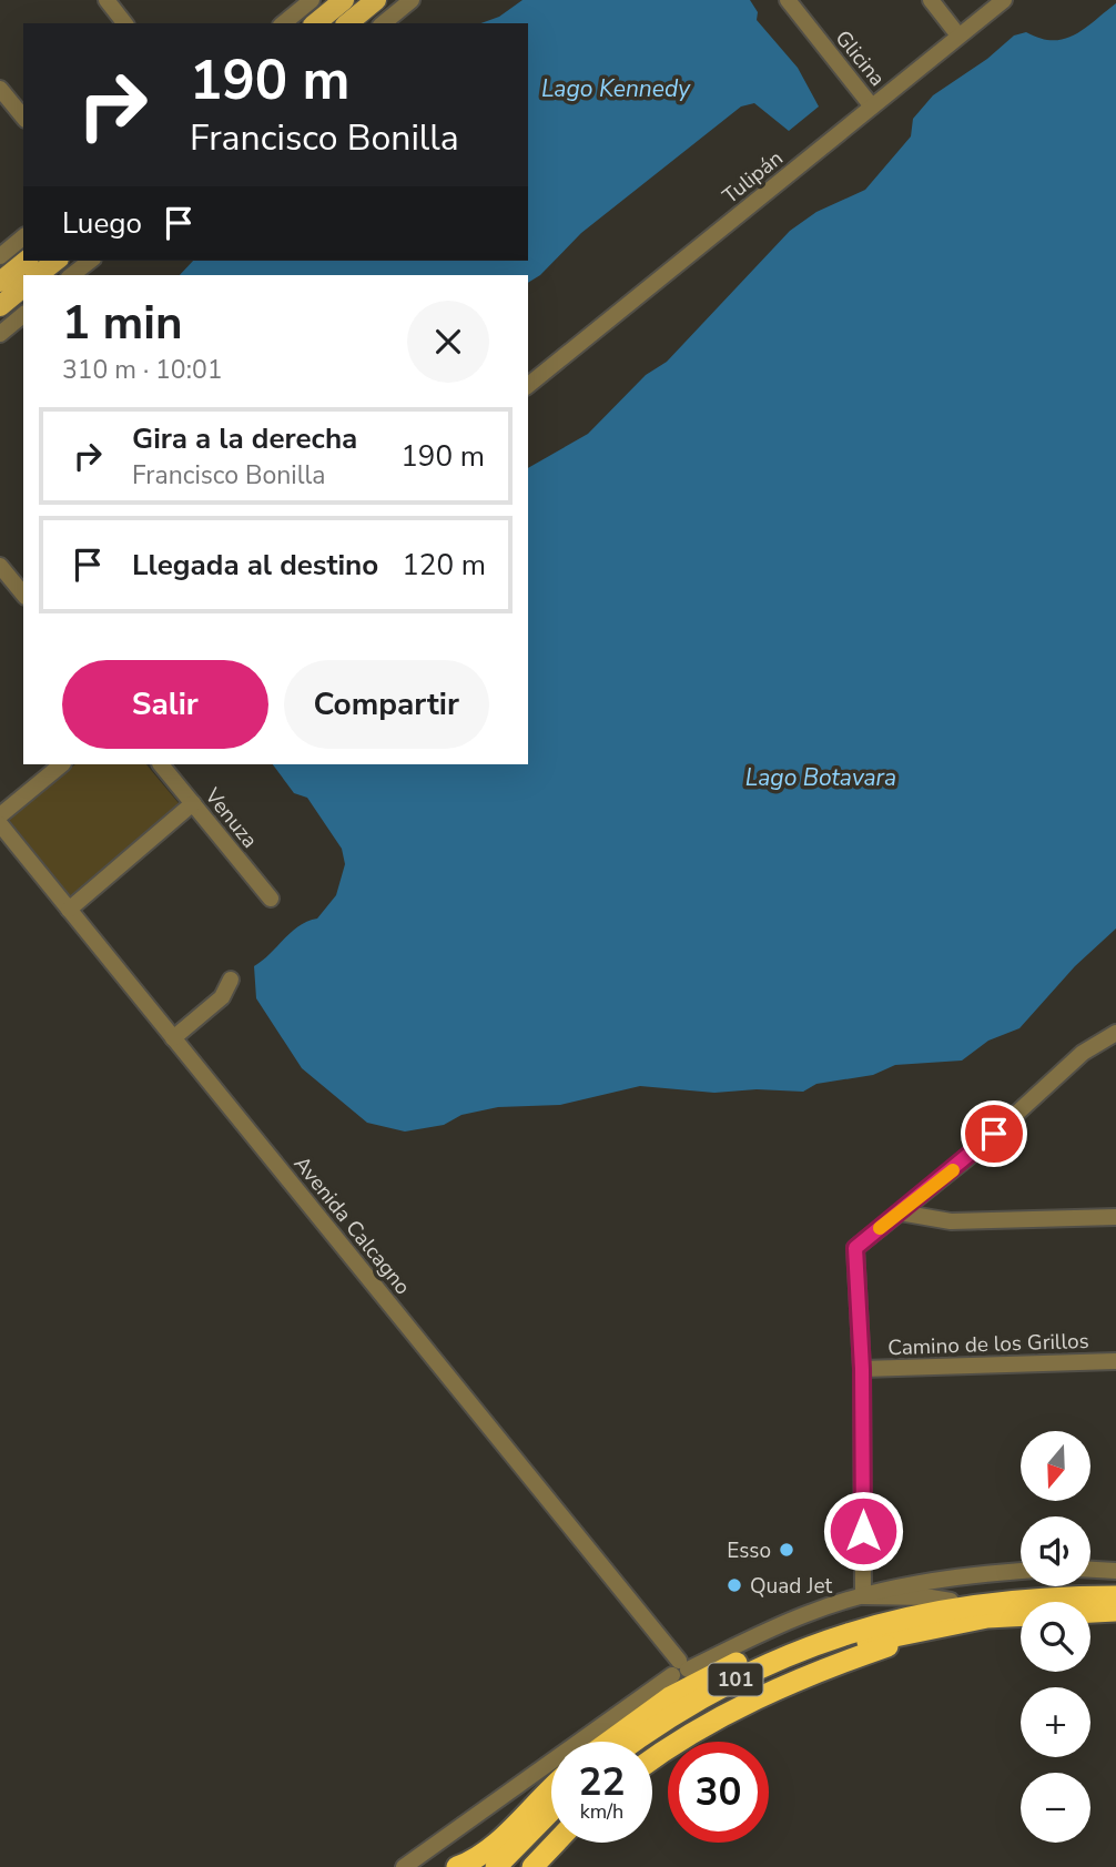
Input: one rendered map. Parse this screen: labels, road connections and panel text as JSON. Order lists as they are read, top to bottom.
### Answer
{
  "streets": {
    "highway": ["101"],
    "street": [
      "Glicina",
      "Tulipán",
      "Venuza",
      "Avenida Calcagno",
      "Camino de los Grillos"
    ]
  },
  "crossings": [
    ["Glicina", "Tulipán"]
  ],
  "water": ["Lago Kennedy", "Lago Botavara"],
  "places": ["Esso", "Quad Jet"],
  "north": "bottom",
  "page": {
    "turn": ["190 m", "Francisco Bonilla"],
    "then": "Luego",
    "heading": ["1 min", "310 m · 10:01"],
    "list": [
      {
        "name": "Gira a la derecha",
        "note": "Francisco Bonilla",
        "value": "190 m"
      },
      {
        "name": "Llegada al destino",
        "value": "120 m"
      }
    ],
    "buttons": ["Salir", "Compartir"],
    "map_buttons": ["+", "−"],
    "speed": "22 km/h",
    "limit": "30"
  }
}
